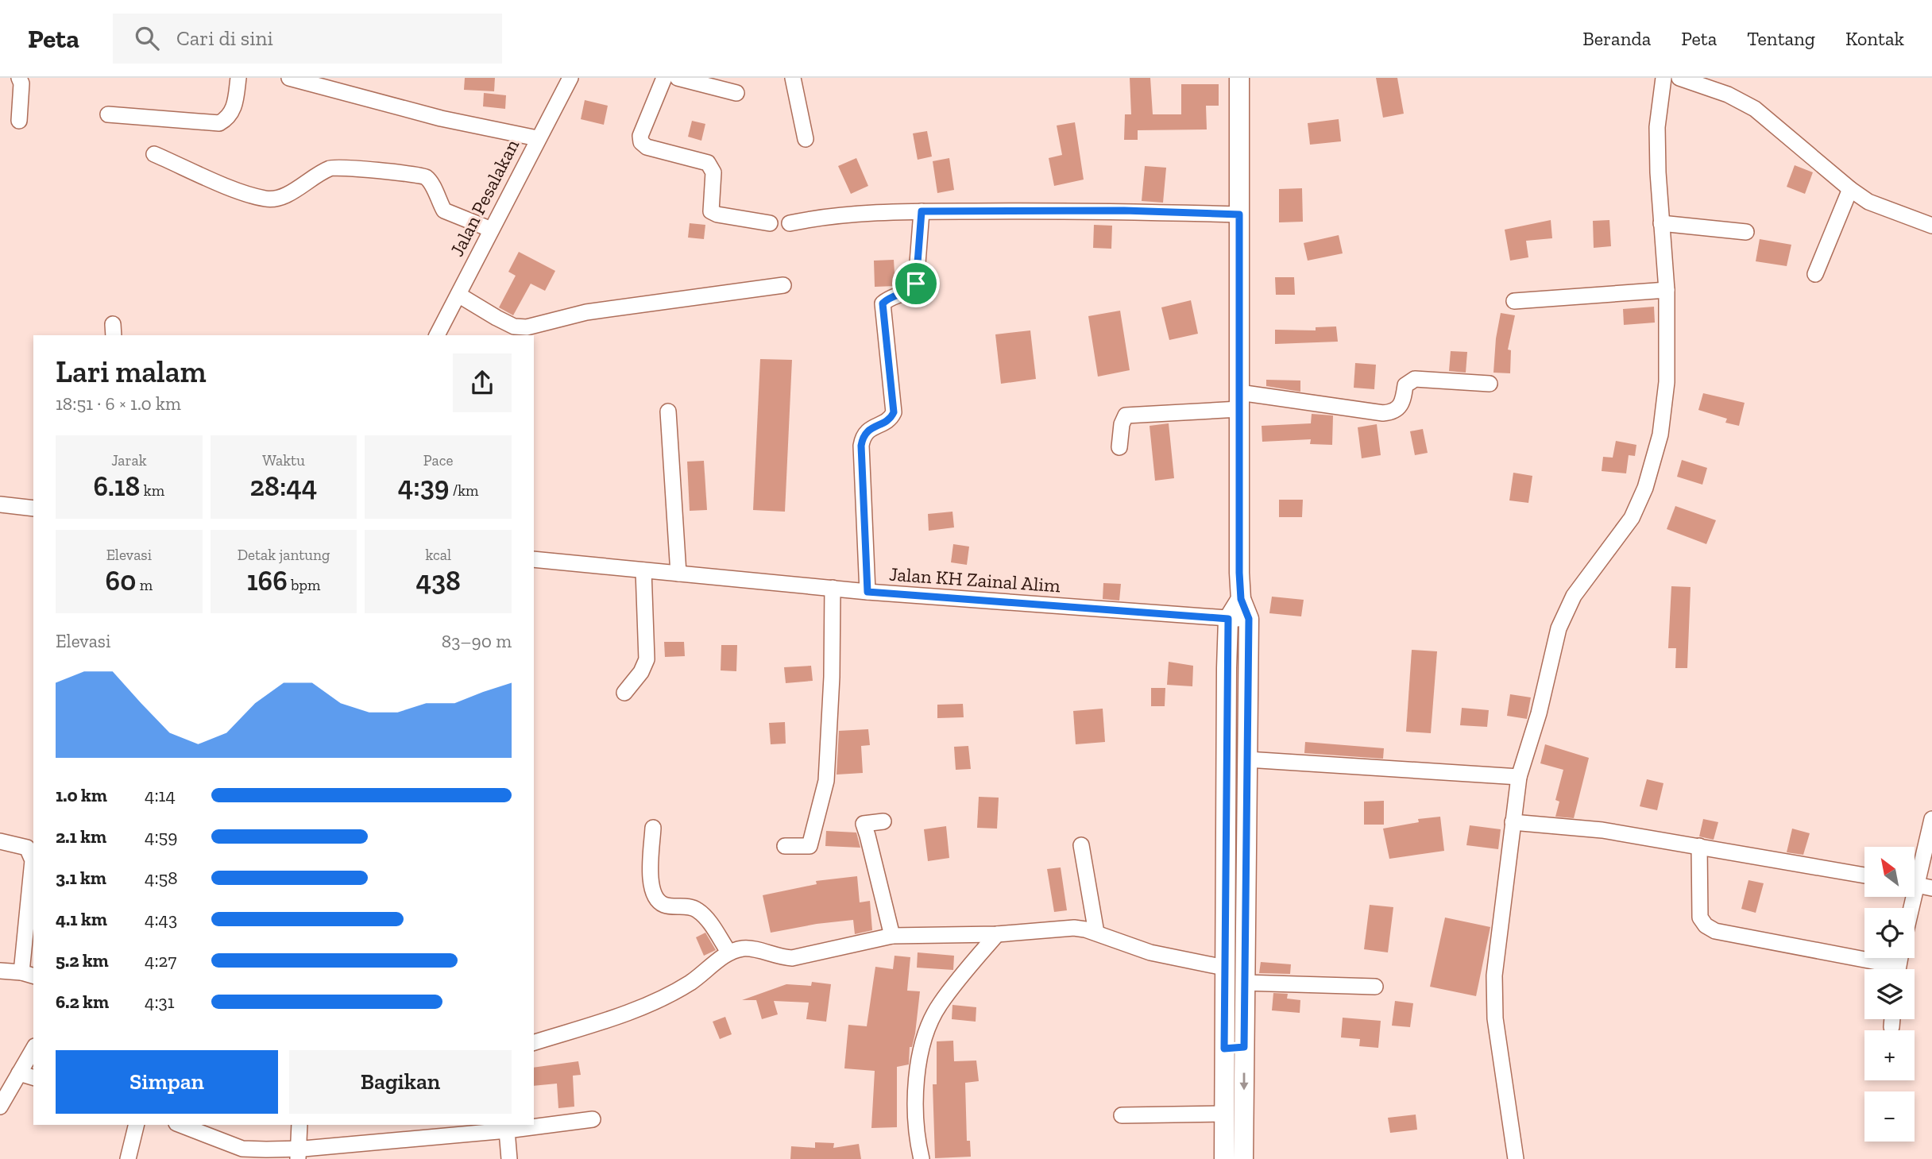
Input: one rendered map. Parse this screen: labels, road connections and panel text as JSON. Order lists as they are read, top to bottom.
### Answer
{
  "streets": {
    "street": ["Jalan Pesalakan", "Jalan KH Zainal Alim"]
  },
  "north": "top left",
  "page": {
    "header": "Peta",
    "search": "Cari di sini",
    "nav": [
      "Beranda",
      "Peta",
      "Tentang",
      "Kontak"
    ],
    "heading": ["Lari malam", "18:51 · 6 × 1.0 km"],
    "stats": [
      ["Jarak", "6.18 km"],
      ["Waktu", "28:44"],
      ["Pace", "4:39 /km"],
      ["Elevasi", "60 m"],
      ["Detak jantung", "166 bpm"],
      ["kcal", "438"]
    ],
    "chart": ["Elevasi", "83–90 m"],
    "list": [
      {
        "name": "1.0 km",
        "note": "4:14"
      },
      {
        "name": "2.1 km",
        "note": "4:59"
      },
      {
        "name": "3.1 km",
        "note": "4:58"
      },
      {
        "name": "4.1 km",
        "note": "4:43"
      },
      {
        "name": "5.2 km",
        "note": "4:27"
      },
      {
        "name": "6.2 km",
        "note": "4:31"
      }
    ],
    "map_buttons": ["+", "−"],
    "buttons": ["Simpan", "Bagikan"]
  }
}
